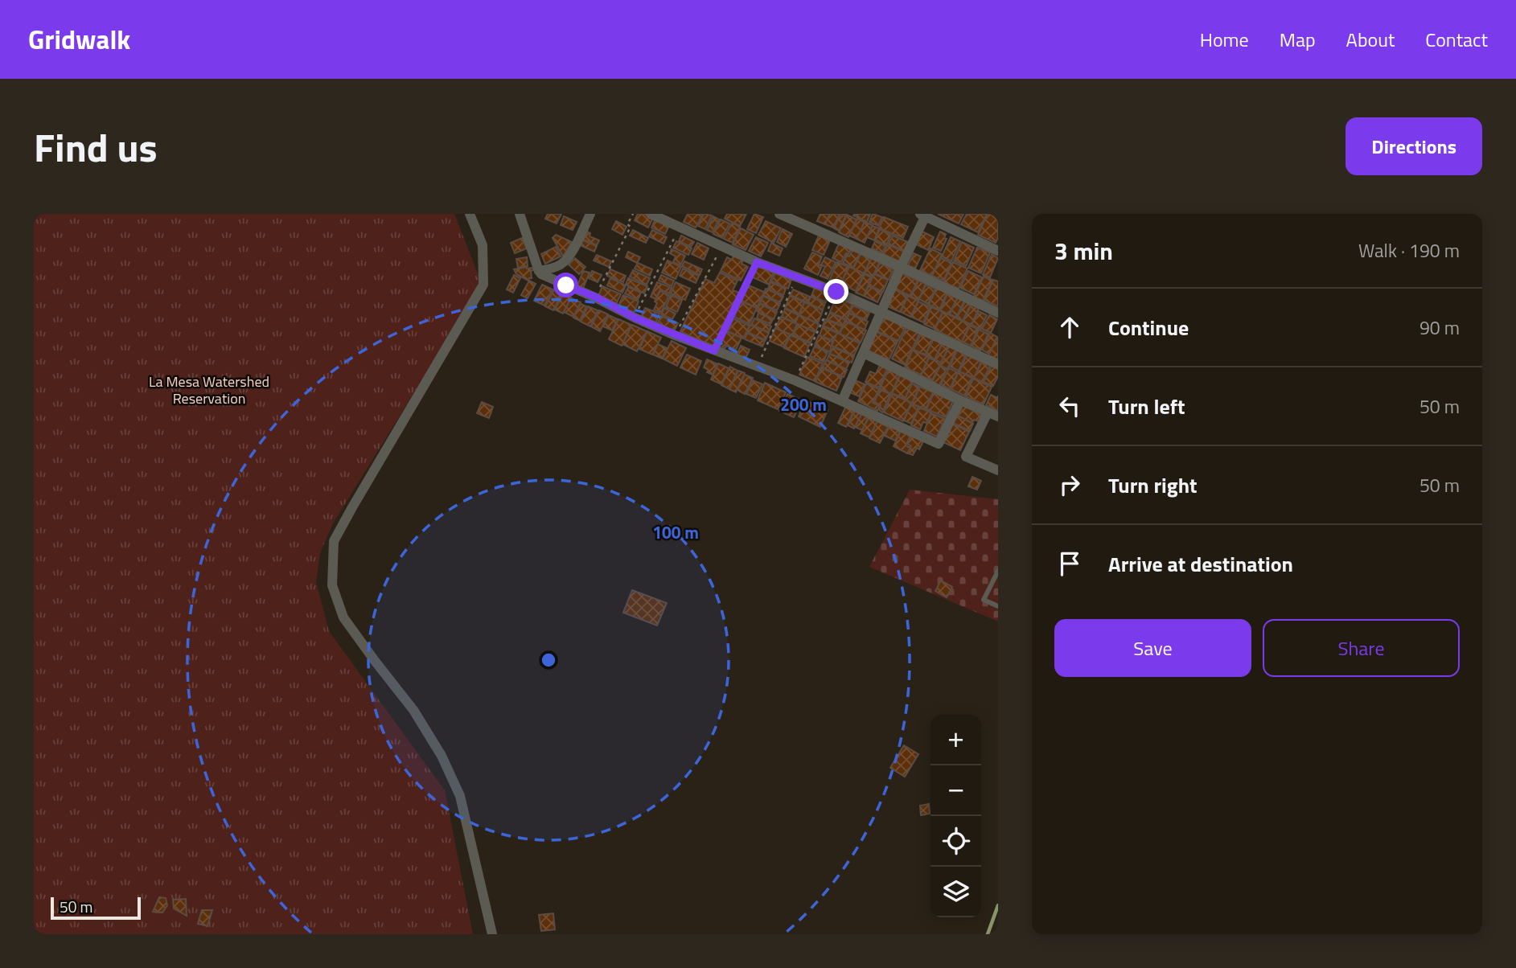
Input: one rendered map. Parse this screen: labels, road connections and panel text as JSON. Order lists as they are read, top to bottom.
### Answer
{
  "parks": ["La Mesa Watershed Reservation"],
  "scale_bar": "50 m",
  "page": {
    "header": "Gridwalk",
    "nav": [
      "Home",
      "Map",
      "About",
      "Contact"
    ],
    "title": "Find us",
    "buttons": [
      "Directions",
      ["Save", "Share"]
    ],
    "heading": ["3 min", "Walk · 190 m"],
    "list": [
      ["Continue", "90 m"],
      ["Turn left", "50 m"],
      ["Turn right", "50 m"],
      "Arrive at destination"
    ],
    "map_buttons": ["+", "−"],
    "scale": "50 m"
  },
  "rings": ["200 m", "100 m"]
}
